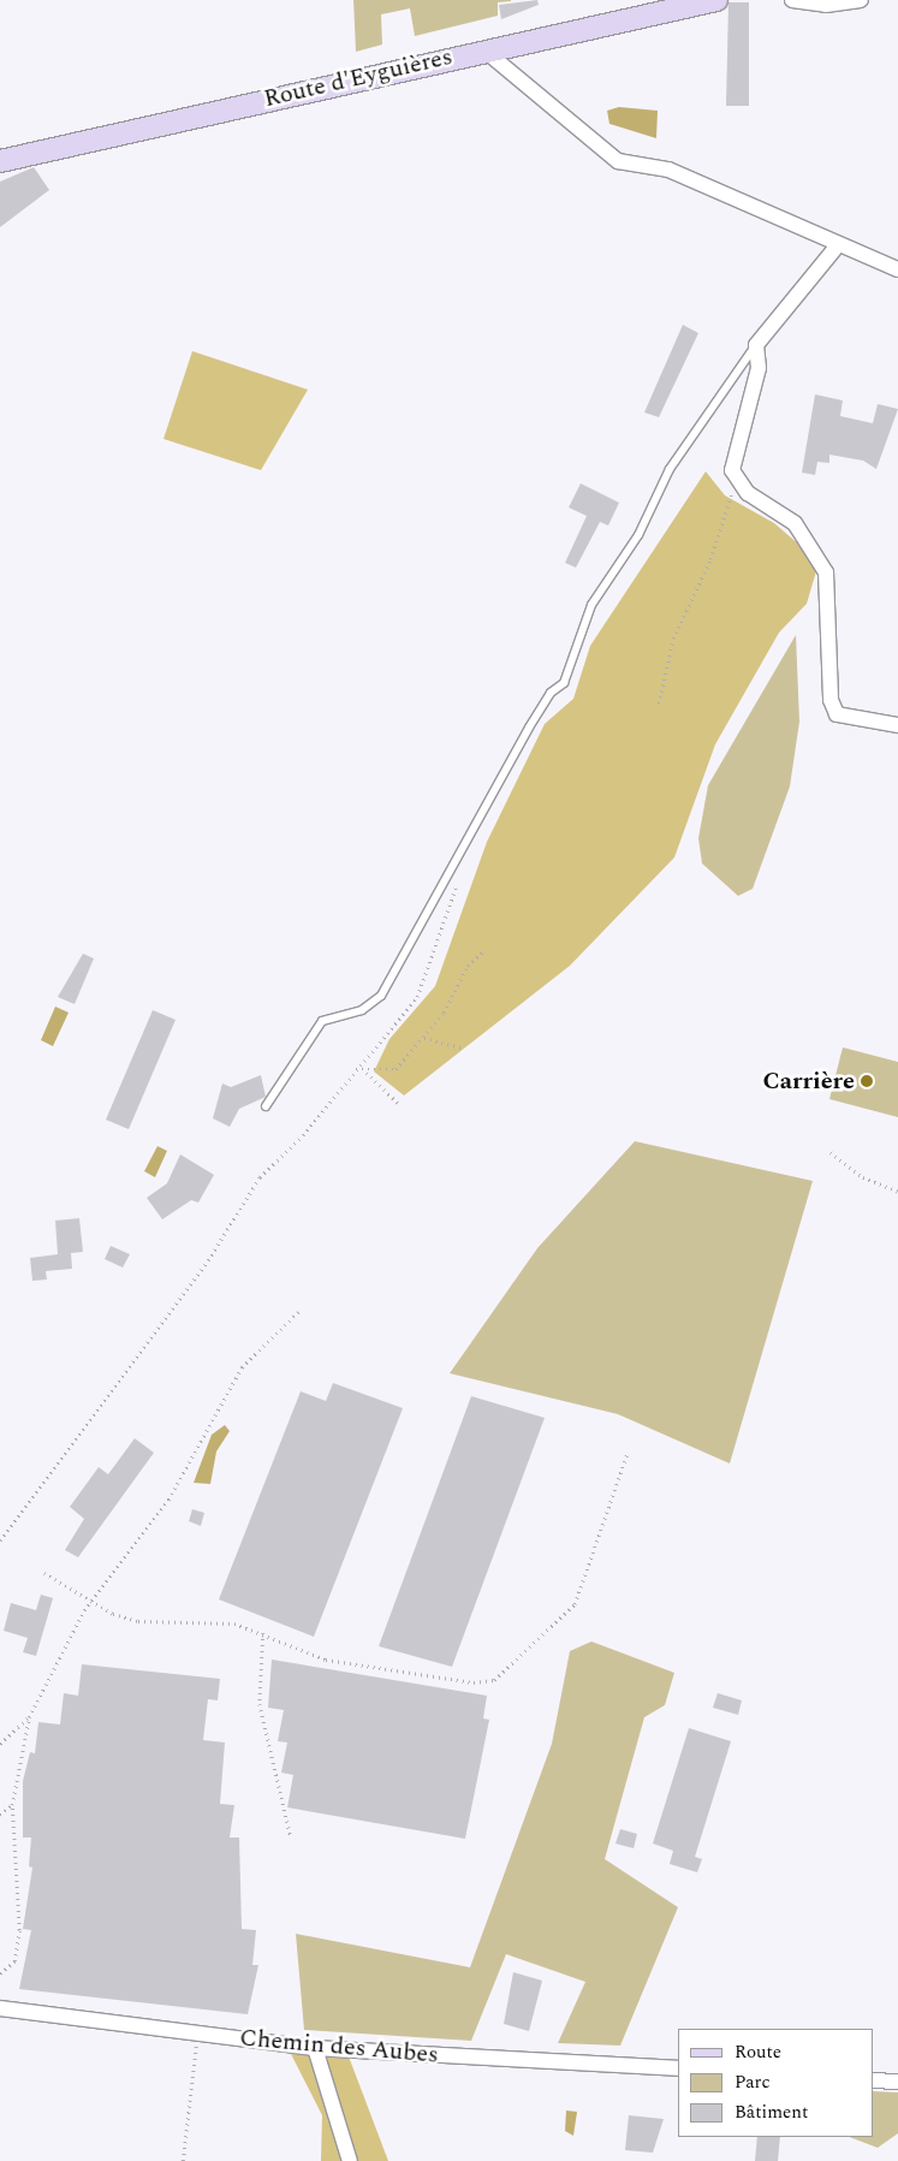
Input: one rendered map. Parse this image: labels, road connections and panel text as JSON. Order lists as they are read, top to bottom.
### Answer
{
  "streets": {
    "main road": ["Route d'Eyguières"],
    "street": ["Chemin des Aubes"]
  },
  "places": ["Carrière"],
  "legend": ["Route", "Parc", "Bâtiment"]
}
